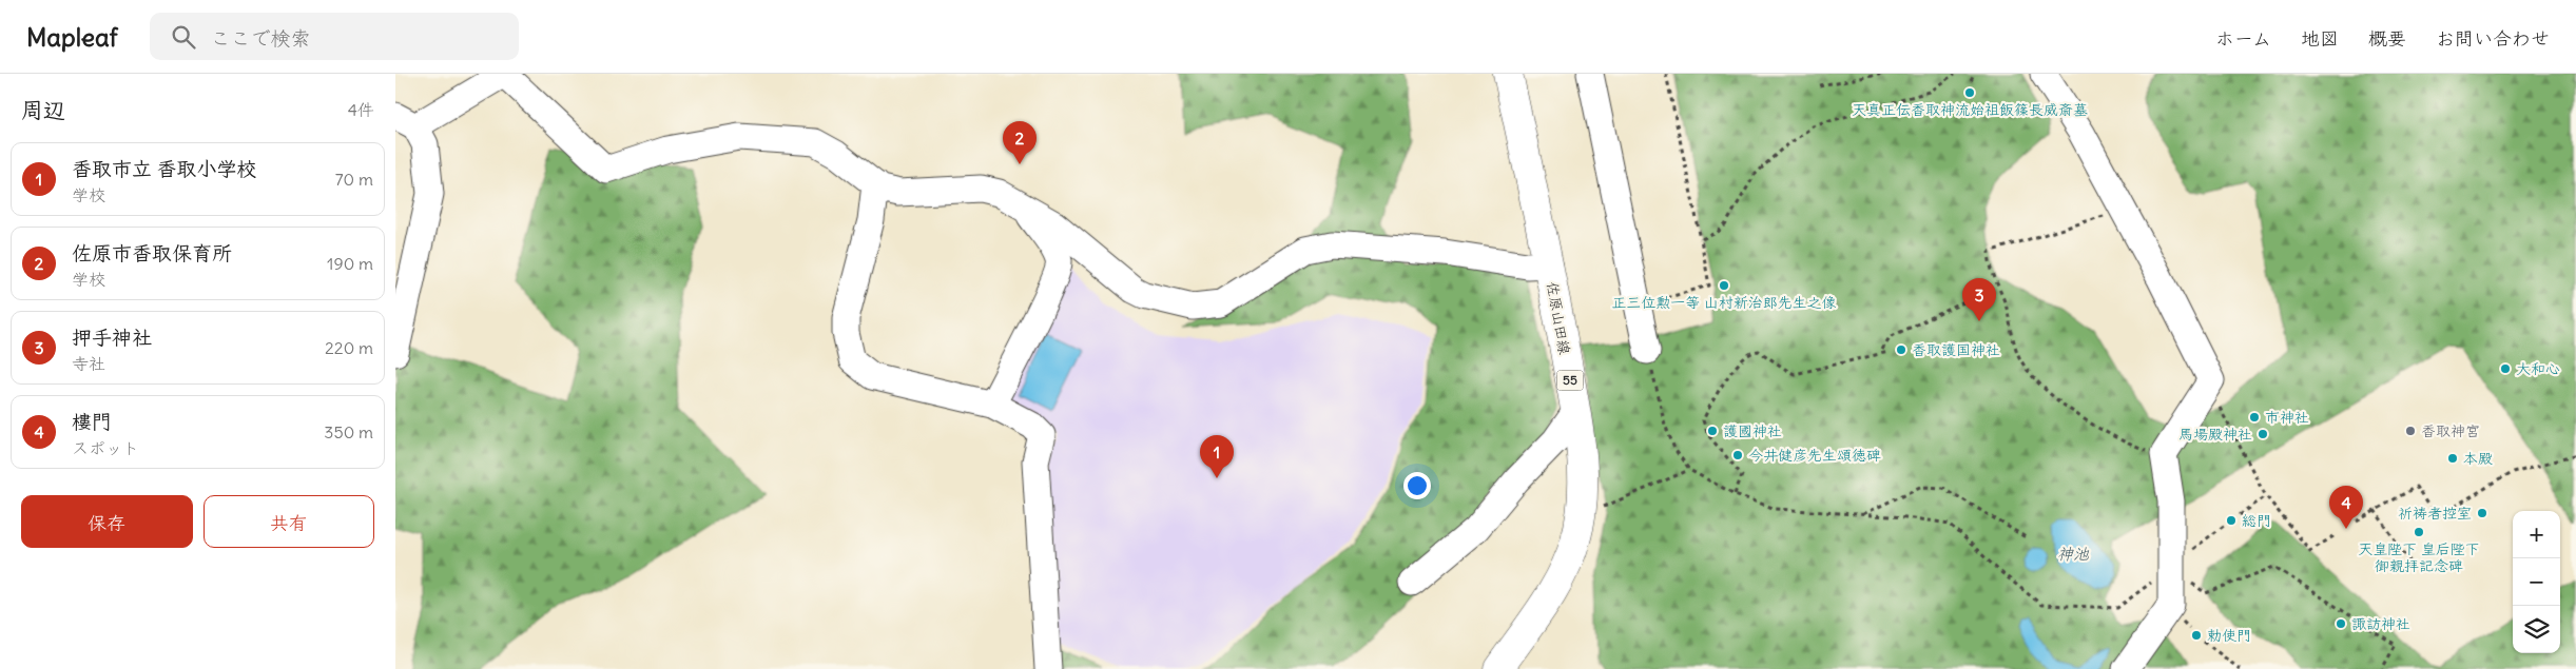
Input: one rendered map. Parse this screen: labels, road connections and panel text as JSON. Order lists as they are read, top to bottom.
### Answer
{
  "streets": {
    "main road": ["佐原山田線", "55"]
  },
  "water": ["神池"],
  "places": [
    "天真正伝香取神流始祖飯篠長威斎墓",
    "正三位勲一等 山村新治郎先生之像",
    "香取護国神社",
    "大和心",
    "市神社",
    "護國神社",
    "香取神宮",
    "馬場殿神社",
    "今井健彦先生頌徳碑",
    "本殿",
    "祈祷者控室",
    "総門",
    "天皇陛下 皇后陛下 御親拝記念碑",
    "諏訪神社",
    "勅使門"
  ],
  "page": {
    "header": "Mapleaf",
    "search": "ここで検索",
    "nav": [
      "ホーム",
      "地図",
      "概要",
      "お問い合わせ"
    ],
    "heading": ["周辺", "4件"],
    "pins": [
      "2",
      "3",
      "1",
      "4"
    ],
    "list": [
      {
        "mark": "1",
        "name": "香取市立 香取小学校",
        "note": "学校",
        "value": "70 m"
      },
      {
        "mark": "2",
        "name": "佐原市香取保育所",
        "note": "学校",
        "value": "190 m"
      },
      {
        "mark": "3",
        "name": "押手神社",
        "note": "寺社",
        "value": "220 m"
      },
      {
        "mark": "4",
        "name": "樓門",
        "note": "スポット",
        "value": "350 m"
      }
    ],
    "buttons": ["保存", "共有"],
    "map_buttons": ["+", "−"]
  }
}
